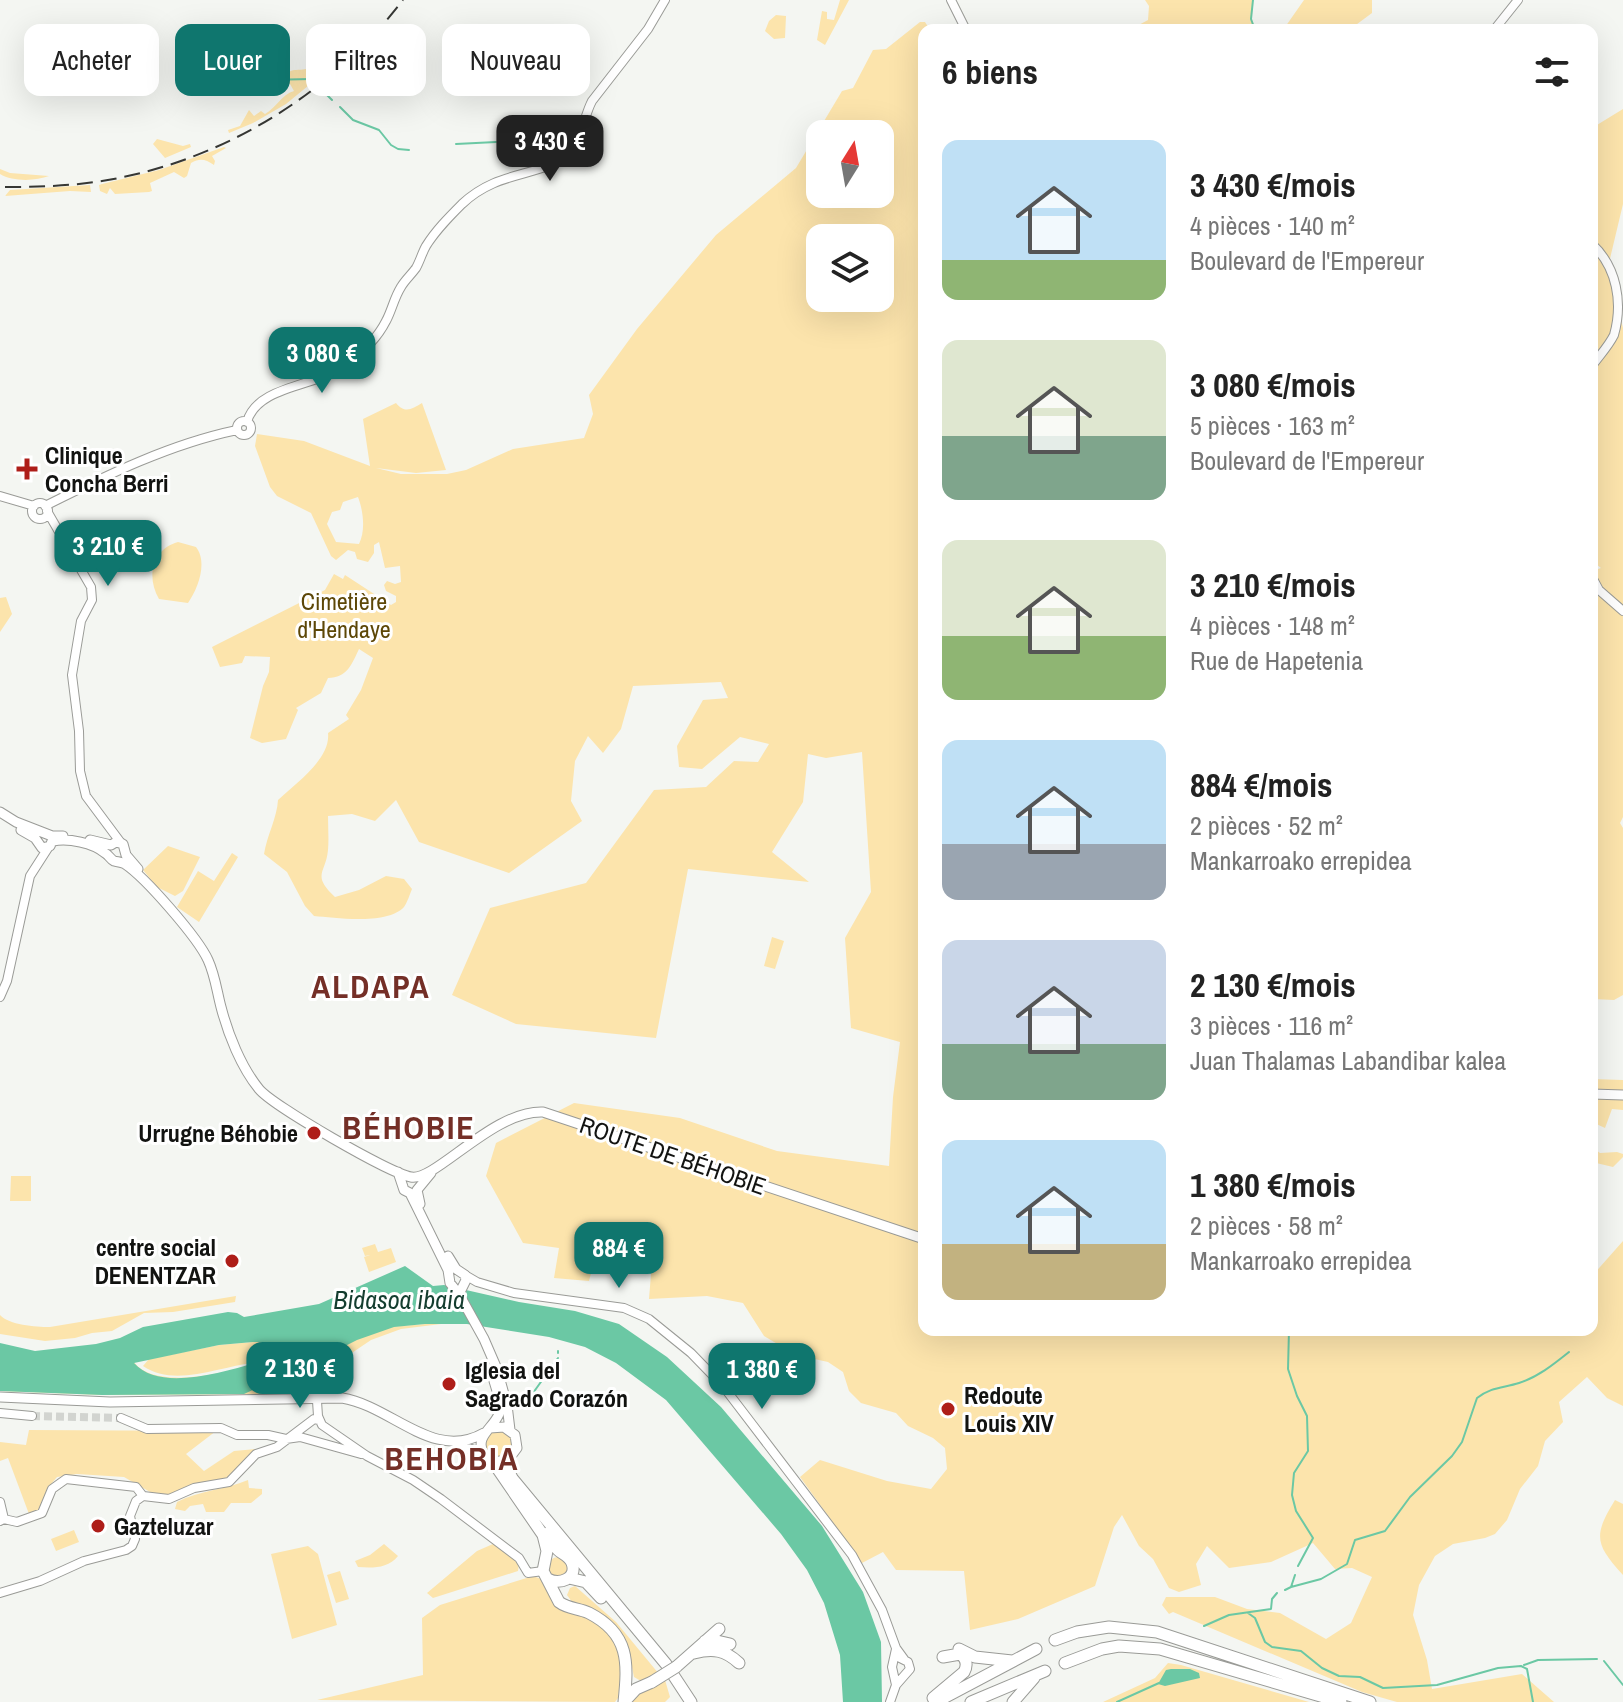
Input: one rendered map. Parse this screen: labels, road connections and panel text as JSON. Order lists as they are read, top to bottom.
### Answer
{
  "streets": {
    "main road": ["ROUTE DE BÉHOBIE"]
  },
  "districts": ["ALDAPA", "BÉHOBIE", "BEHOBIA"],
  "water": ["Bidasoa ibaia"],
  "parks": ["Cimetière d'Hendaye"],
  "places": {
    "health": ["Clinique Concha Berri"],
    "other": [
      "Urrugne Béhobie",
      "centre social DENENTZAR",
      "Iglesia del Sagrado Corazón",
      "Redoute Louis XIV",
      "Gazteluzar"
    ]
  },
  "north": "top",
  "page": {
    "chip": [
      "Acheter",
      "Louer",
      "Filtres",
      "Nouveau"
    ],
    "heading": "6 biens",
    "price": [
      "3 430 €",
      "3 080 €",
      "3 210 €",
      "884 €",
      "2 130 €",
      "1 380 €"
    ],
    "list": [
      {
        "name": "3 430 €/mois",
        "note": "4 pièces · 140 m² · Boulevard de l'Empereur"
      },
      {
        "name": "3 080 €/mois",
        "note": "5 pièces · 163 m² · Boulevard de l'Empereur"
      },
      {
        "name": "3 210 €/mois",
        "note": "4 pièces · 148 m² · Rue de Hapetenia"
      },
      {
        "name": "884 €/mois",
        "note": "2 pièces · 52 m² · Mankarroako errepidea"
      },
      {
        "name": "2 130 €/mois",
        "note": "3 pièces · 116 m² · Juan Thalamas Labandibar kalea"
      },
      {
        "name": "1 380 €/mois",
        "note": "2 pièces · 58 m² · Mankarroako errepidea"
      }
    ]
  }
}
